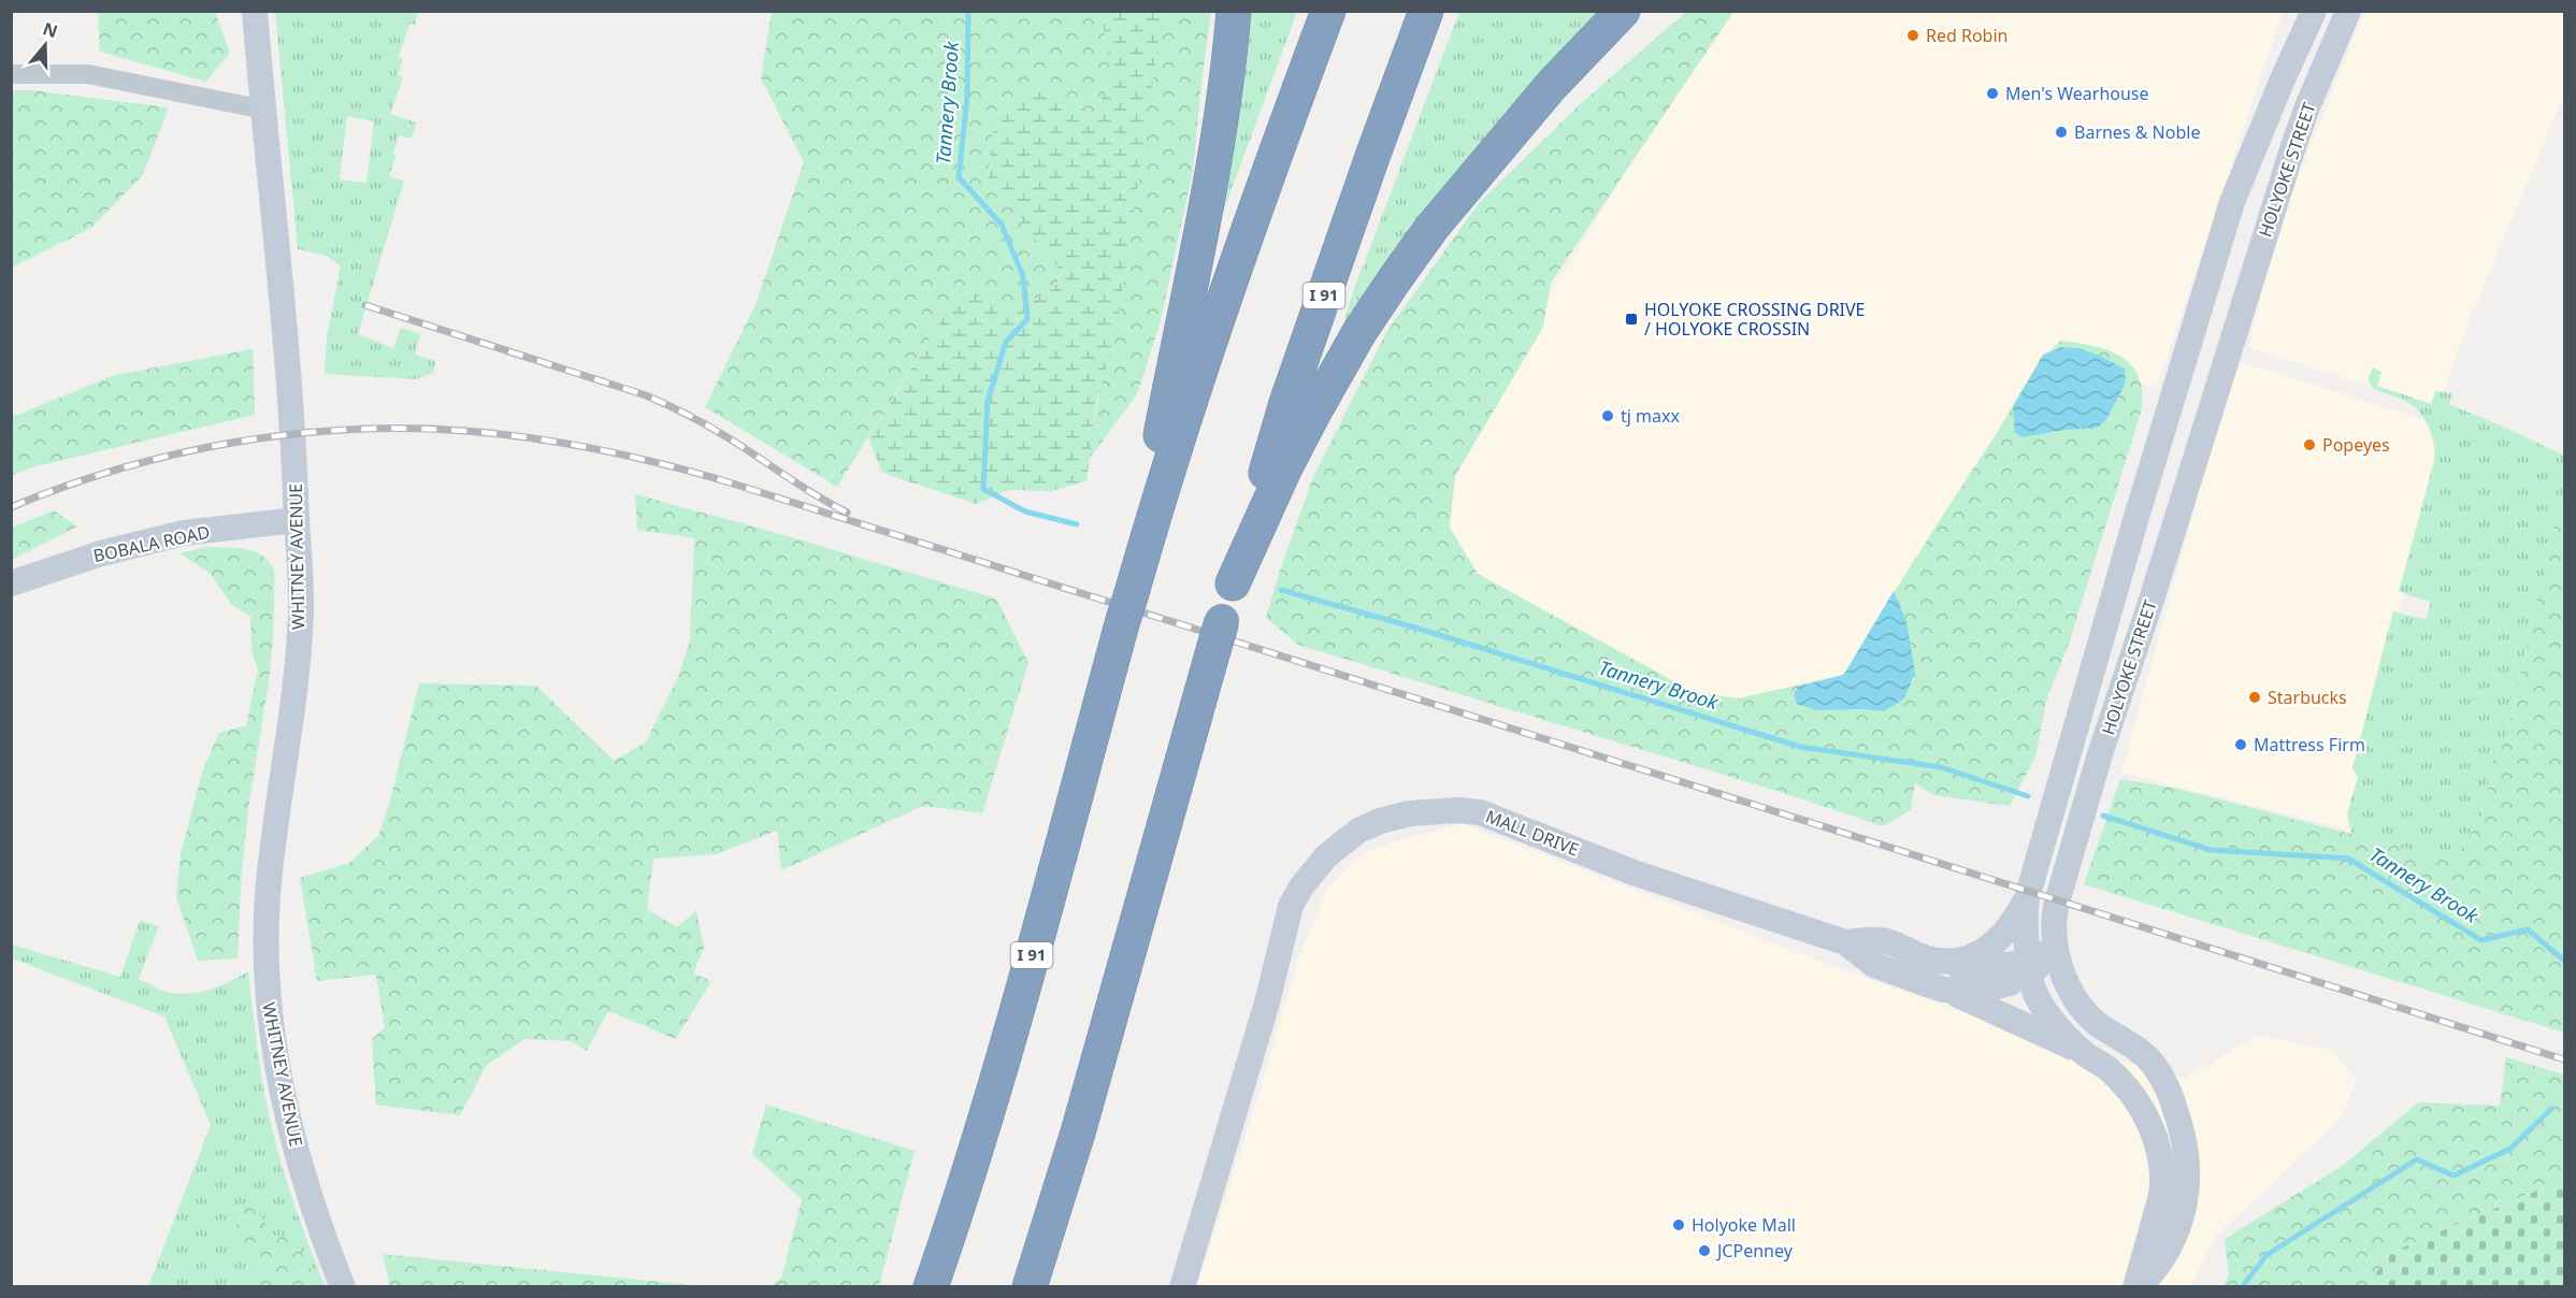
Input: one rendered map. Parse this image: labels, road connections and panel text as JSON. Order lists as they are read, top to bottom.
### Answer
{
  "streets": {
    "highway": ["I 91"],
    "street": [
      "HOLYOKE STREET",
      "BOBALA ROAD",
      "WHITNEY AVENUE",
      "MALL DRIVE"
    ]
  },
  "crossings": [
    ["HOLYOKE STREET", "MALL DRIVE"],
    ["BOBALA ROAD", "WHITNEY AVENUE"]
  ],
  "water": ["Tannery Brook"],
  "places": {
    "other": [
      "Red Robin",
      "Men's Wearhouse",
      "Barnes & Noble",
      "tj maxx",
      "Popeyes",
      "Starbucks",
      "Mattress Firm",
      "Holyoke Mall",
      "JCPenney"
    ],
    "transit": ["HOLYOKE CROSSING DRIVE / HOLYOKE CROSSIN"]
  },
  "north": "top"
}
